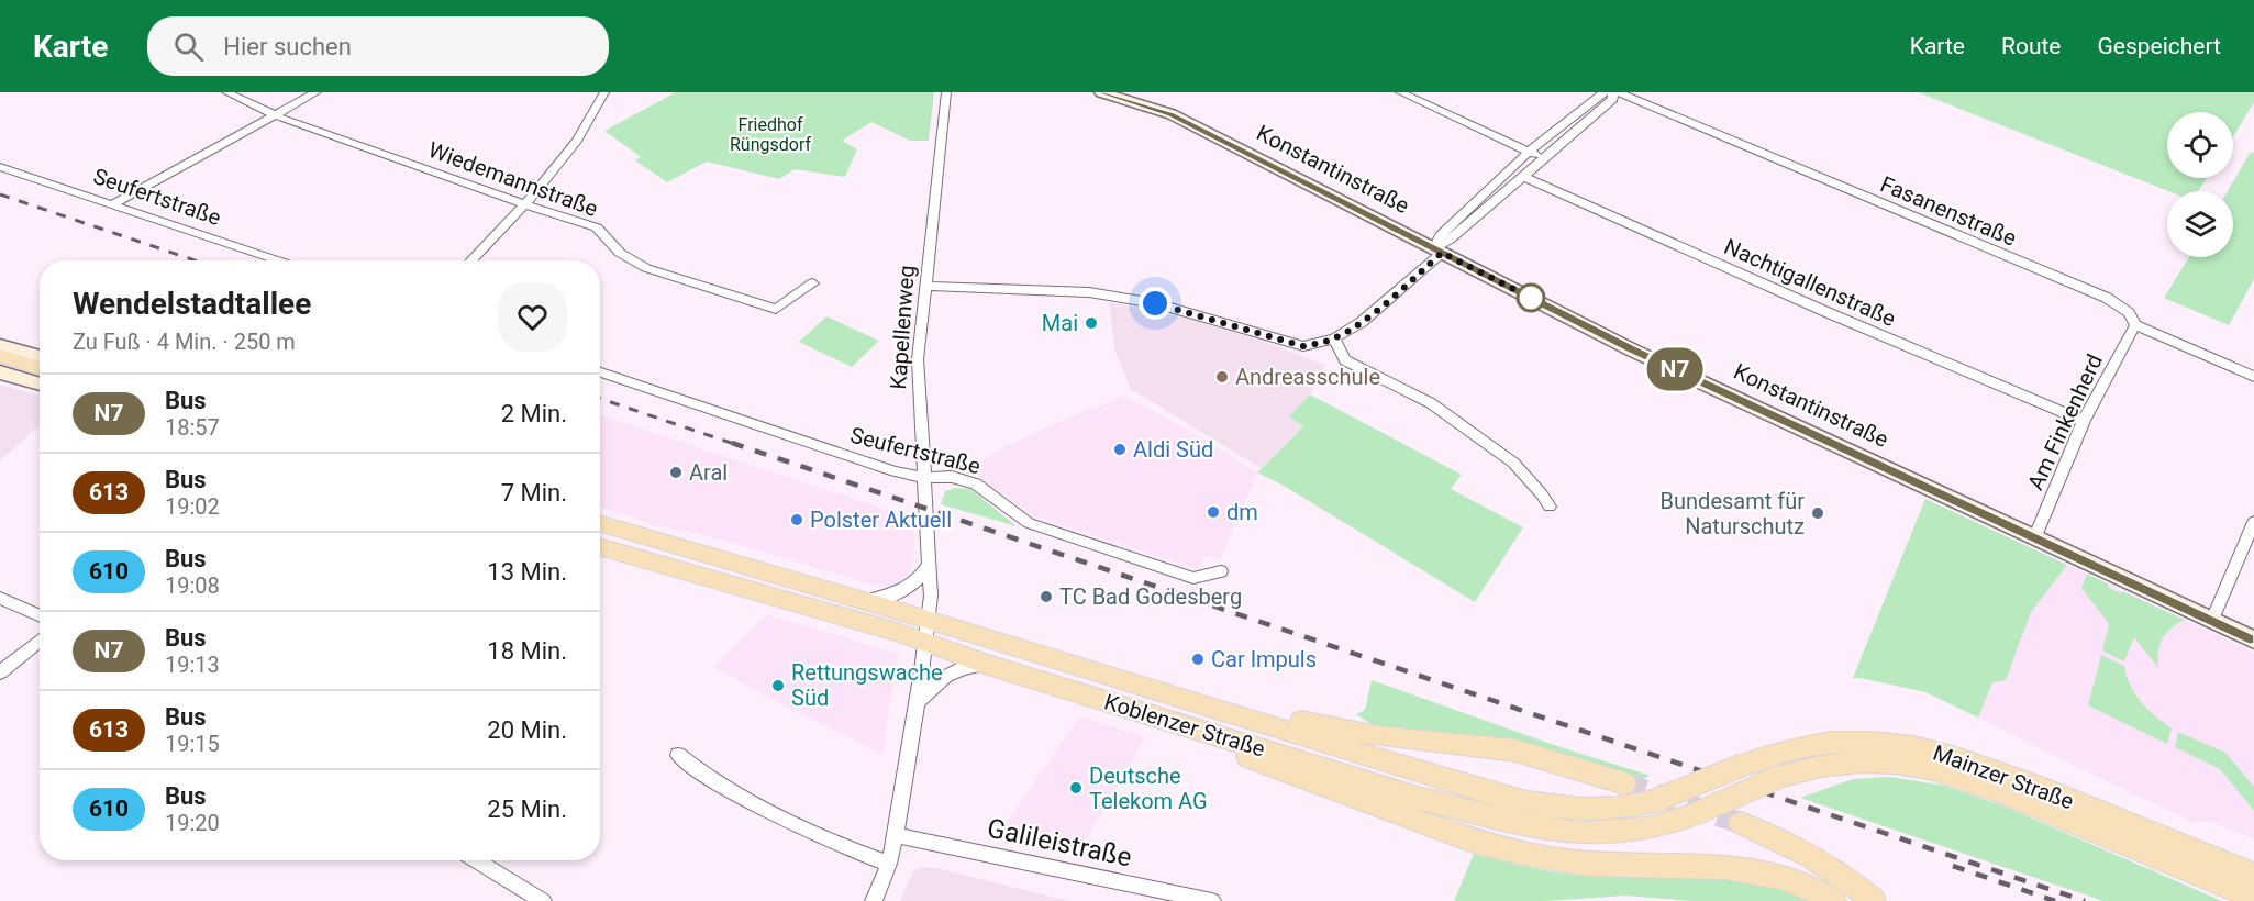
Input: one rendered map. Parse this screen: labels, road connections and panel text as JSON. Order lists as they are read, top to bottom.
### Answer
{
  "streets": {
    "main road": ["Konstantinstraße", "Koblenzer Straße", "Mainzer Straße"],
    "street": [
      "Wiedemannstraße",
      "Seufertstraße",
      "Fasanenstraße",
      "Nachtigallenstraße",
      "Kapellenweg",
      "Am Finkenherd",
      "Galileistraße"
    ]
  },
  "crossings": [
    ["Konstantinstraße", "Am Finkenherd"],
    ["Seufertstraße", "Kapellenweg"],
    ["Fasanenstraße", "Am Finkenherd"],
    ["Nachtigallenstraße", "Am Finkenherd"],
    ["Kapellenweg", "Koblenzer Straße"],
    ["Kapellenweg", "Galileistraße"],
    ["Koblenzer Straße", "Mainzer Straße"]
  ],
  "parks": ["Friedhof Rüngsdorf"],
  "places": [
    "Mai",
    "Andreasschule",
    "Aldi Süd",
    "Aral",
    "dm",
    "Bundesamt für Naturschutz",
    "Polster Aktuell",
    "TC Bad Godesberg",
    "Car Impuls",
    "Rettungswache Süd",
    "Deutsche Telekom AG"
  ],
  "lines": ["bus line N7"],
  "page": {
    "header": "Karte",
    "search": "Hier suchen",
    "nav": ["Karte", "Route", "Gespeichert"],
    "on_map": "N7",
    "heading": ["Wendelstadtallee", "Zu Fuß · 4 Min. · 250 m"],
    "list": [
      {
        "mark": "N7",
        "name": "Bus",
        "note": "18:57",
        "value": "2 Min."
      },
      {
        "mark": "613",
        "name": "Bus",
        "note": "19:02",
        "value": "7 Min."
      },
      {
        "mark": "610",
        "name": "Bus",
        "note": "19:08",
        "value": "13 Min."
      },
      {
        "mark": "N7",
        "name": "Bus",
        "note": "19:13",
        "value": "18 Min."
      },
      {
        "mark": "613",
        "name": "Bus",
        "note": "19:15",
        "value": "20 Min."
      },
      {
        "mark": "610",
        "name": "Bus",
        "note": "19:20",
        "value": "25 Min."
      }
    ]
  }
}
